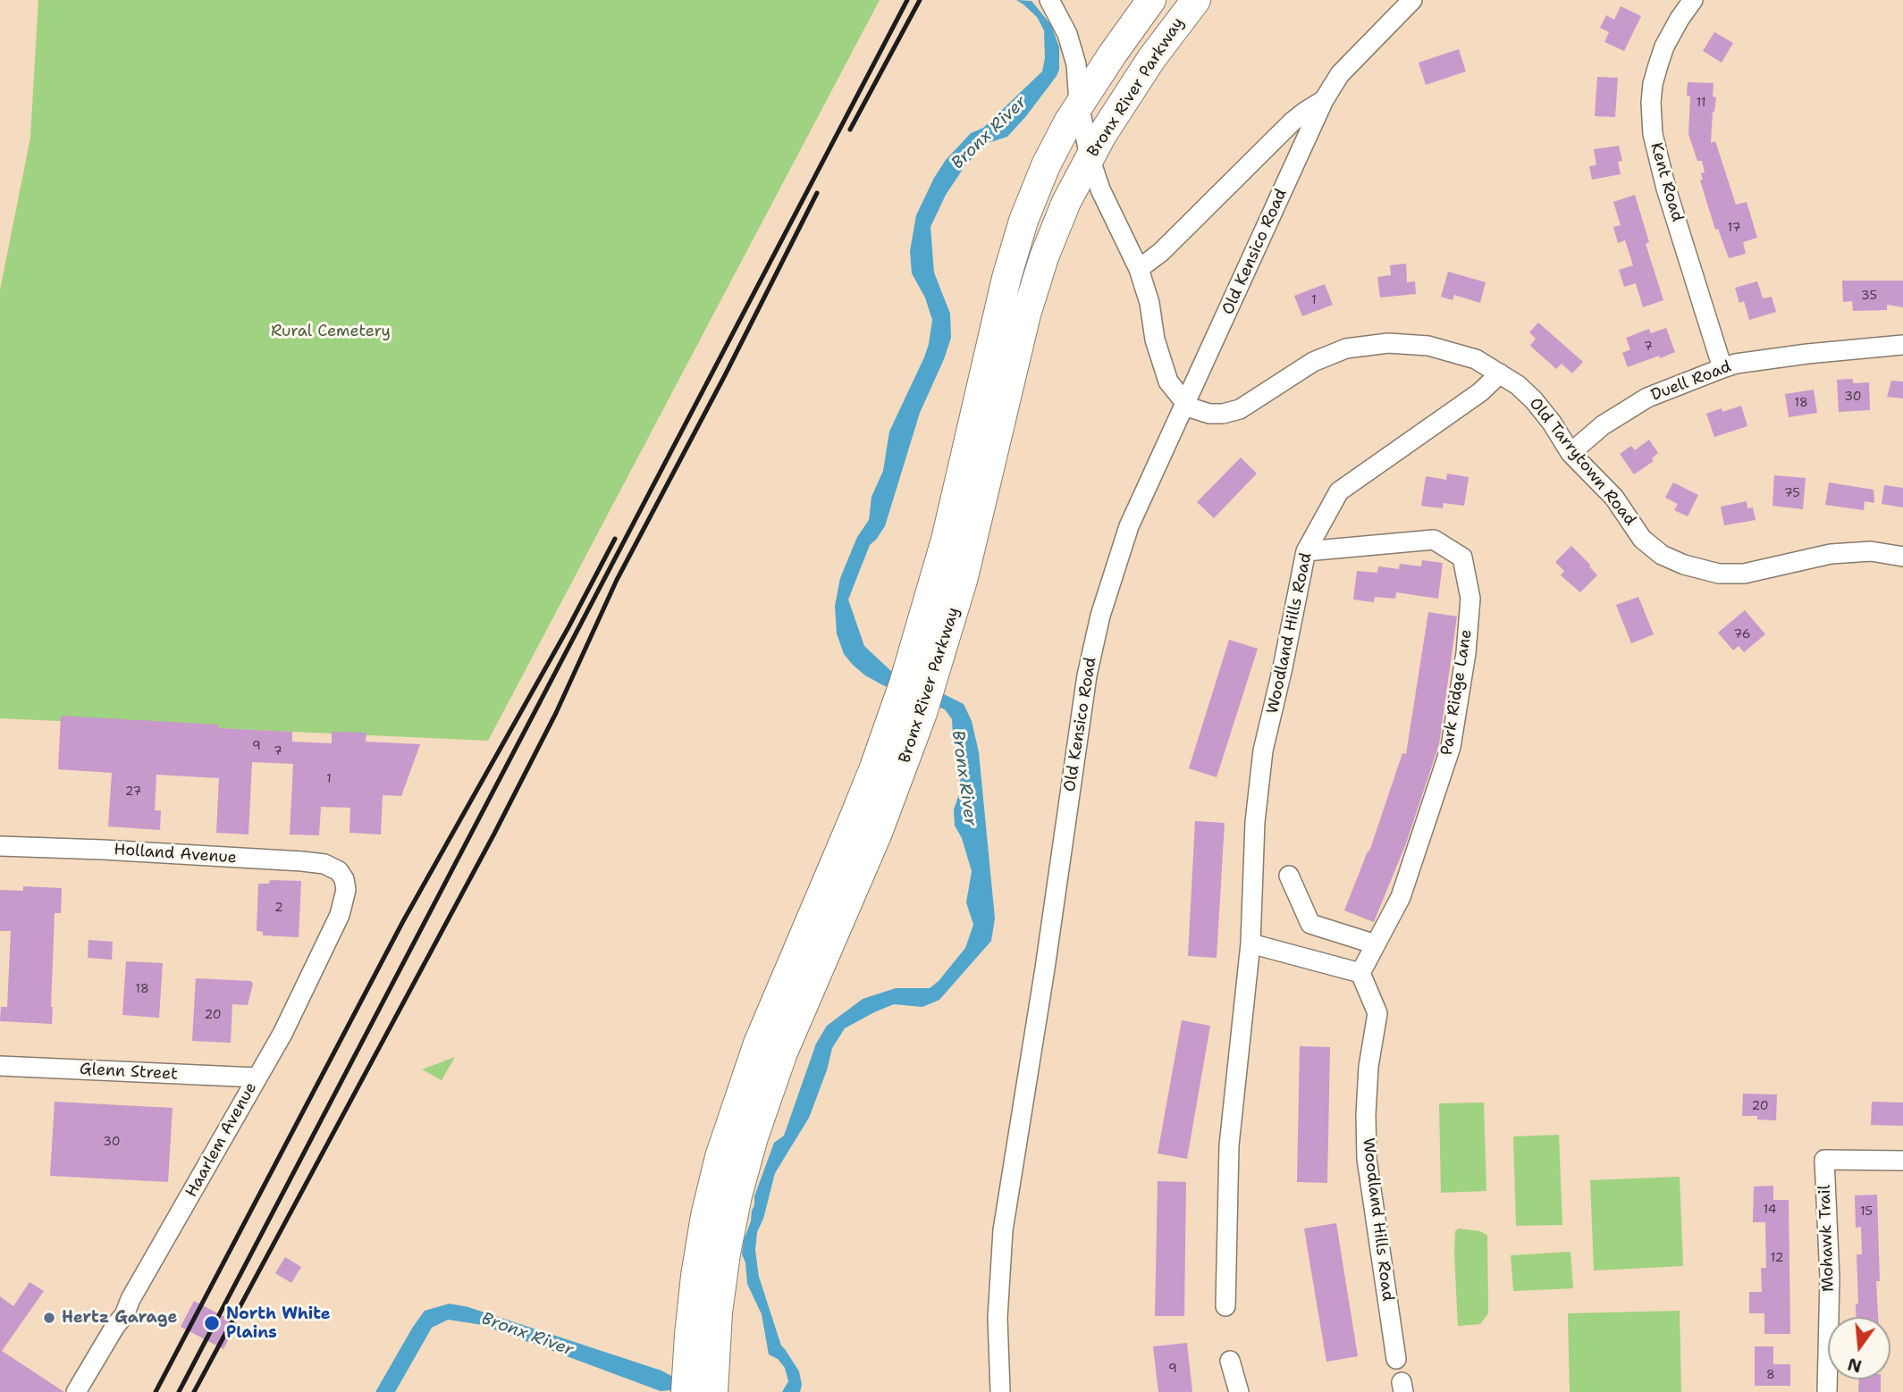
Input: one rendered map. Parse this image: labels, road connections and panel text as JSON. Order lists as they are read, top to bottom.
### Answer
{
  "streets": {
    "highway": ["Bronx River Parkway"],
    "street": [
      "Kent Road",
      "Old Kensico Road",
      "Duell Road",
      "Old Tarrytown Road",
      "Woodland Hills Road",
      "Park Ridge Lane",
      "Holland Avenue",
      "Glenn Street",
      "Haarlem Avenue",
      "Mohawk Trail"
    ]
  },
  "crossings": [
    ["Kent Road", "Duell Road"],
    ["Old Kensico Road", "Old Tarrytown Road"],
    ["Duell Road", "Old Tarrytown Road"],
    ["Old Tarrytown Road", "Woodland Hills Road"],
    ["Woodland Hills Road", "Park Ridge Lane"],
    ["Holland Avenue", "Haarlem Avenue"],
    ["Glenn Street", "Haarlem Avenue"]
  ],
  "water": ["Bronx River"],
  "parks": ["Rural Cemetery"],
  "places": ["Hertz Garage", "North White Plains"],
  "house_numbers": [
    "11",
    "17",
    "35",
    "1",
    "7",
    "30",
    "18",
    "75",
    "76",
    "9",
    "7",
    "1",
    "27",
    "2",
    "18",
    "20",
    "20",
    "30",
    "14",
    "15",
    "12",
    "9",
    "8"
  ],
  "north": "bottom"
}
